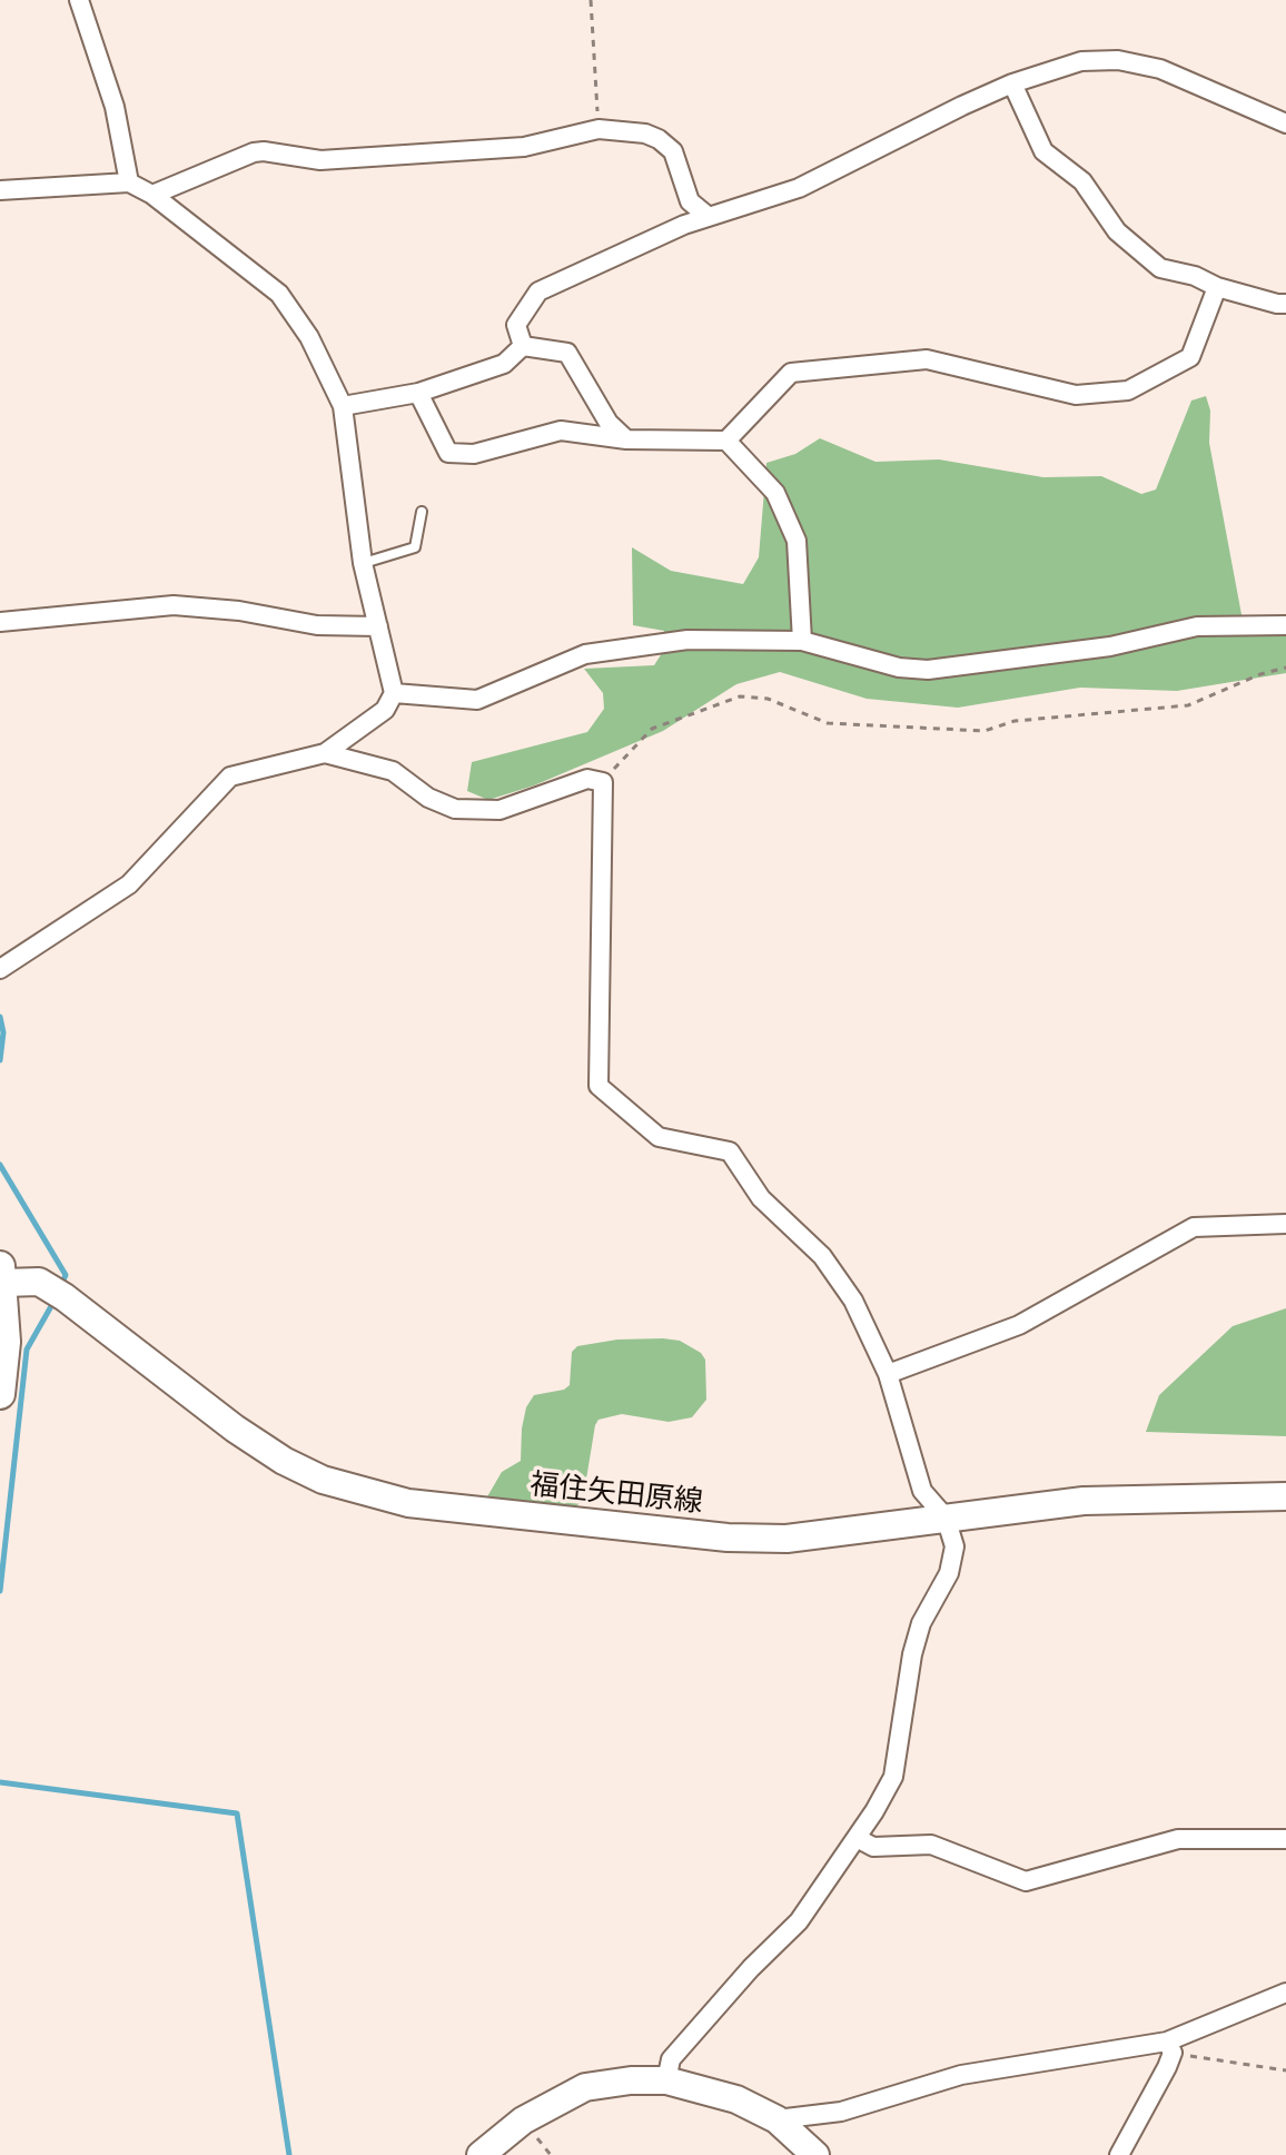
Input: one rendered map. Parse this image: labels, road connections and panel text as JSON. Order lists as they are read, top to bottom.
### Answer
{
  "streets": {
    "main road": ["福住矢田原線"]
  }
}
